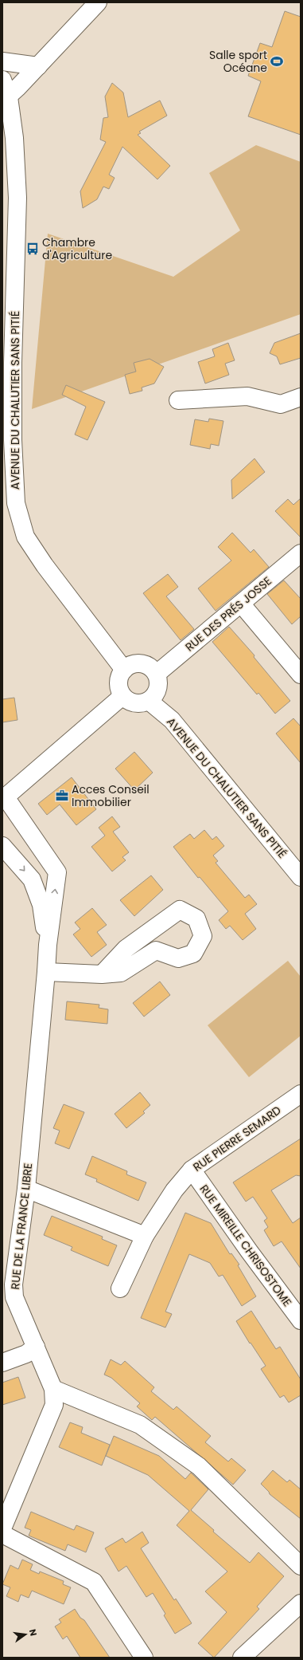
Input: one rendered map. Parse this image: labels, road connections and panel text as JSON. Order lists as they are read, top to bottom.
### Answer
{
  "streets": {
    "street": [
      "AVENUE DU CHALUTIER SANS PITIÉ",
      "RUE DES PRÉS JOSSE",
      "RUE PIERRE SEMARD",
      "RUE DE LA FRANCE LIBRE",
      "RUE MIREILLE CHRISOSTOME"
    ]
  },
  "crossings": [
    ["AVENUE DU CHALUTIER SANS PITIÉ", "RUE DES PRÉS JOSSE"],
    ["RUE PIERRE SEMARD", "RUE MIREILLE CHRISOSTOME"]
  ],
  "places": {
    "sports": ["Salle sport Océane"],
    "bus stop": ["Chambre d'Agriculture"],
    "office": ["Acces Conseil Immobilier"]
  },
  "north": "right"
}
